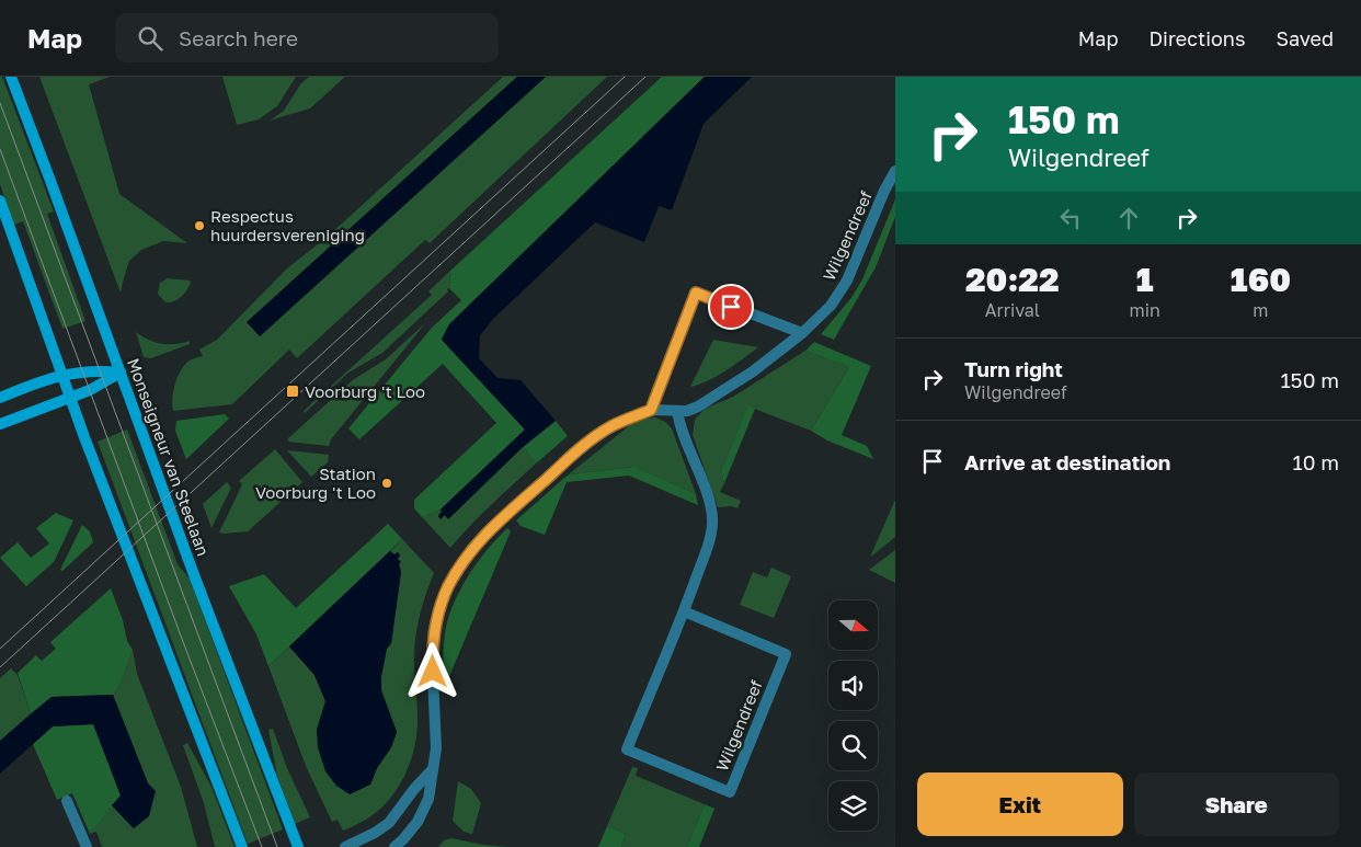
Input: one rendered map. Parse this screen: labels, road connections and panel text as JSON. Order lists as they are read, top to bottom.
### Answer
{
  "streets": {
    "main road": ["Monseigneur van Steelaan"],
    "street": ["Wilgendreef"]
  },
  "places": {
    "other": ["Respectus huurdersvereniging", "Station Voorburg 't Loo"],
    "transit": ["Voorburg 't Loo"]
  },
  "north": "right",
  "page": {
    "header": "Map",
    "search": "Search here",
    "nav": ["Map", "Directions", "Saved"],
    "turn": ["150 m", "Wilgendreef"],
    "eta": [
      "20:22",
      "Arrival",
      "1",
      "min",
      "160",
      "m"
    ],
    "list": [
      {
        "name": "Turn right",
        "note": "Wilgendreef",
        "value": "150 m"
      },
      {
        "name": "Arrive at destination",
        "value": "10 m"
      }
    ],
    "buttons": ["Exit", "Share"]
  }
}
